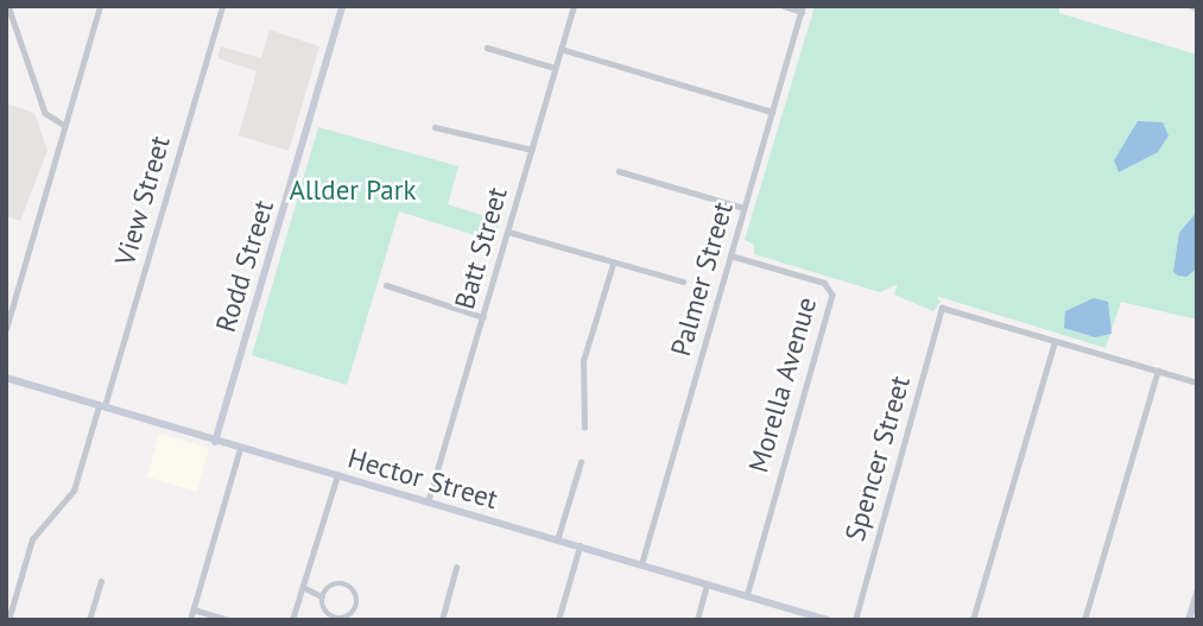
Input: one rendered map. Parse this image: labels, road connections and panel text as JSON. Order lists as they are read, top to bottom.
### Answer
{
  "streets": {
    "main road": ["Rodd Street", "Hector Street"],
    "street": [
      "View Street",
      "Batt Street",
      "Palmer Street",
      "Morella Avenue",
      "Spencer Street"
    ]
  },
  "crossings": [
    ["View Street", "Hector Street"],
    ["Batt Street", "Hector Street"],
    ["Rodd Street", "Hector Street"],
    ["Palmer Street", "Morella Avenue"],
    ["Palmer Street", "Hector Street"],
    ["Morella Avenue", "Hector Street"]
  ],
  "parks": ["Allder Park"]
}
